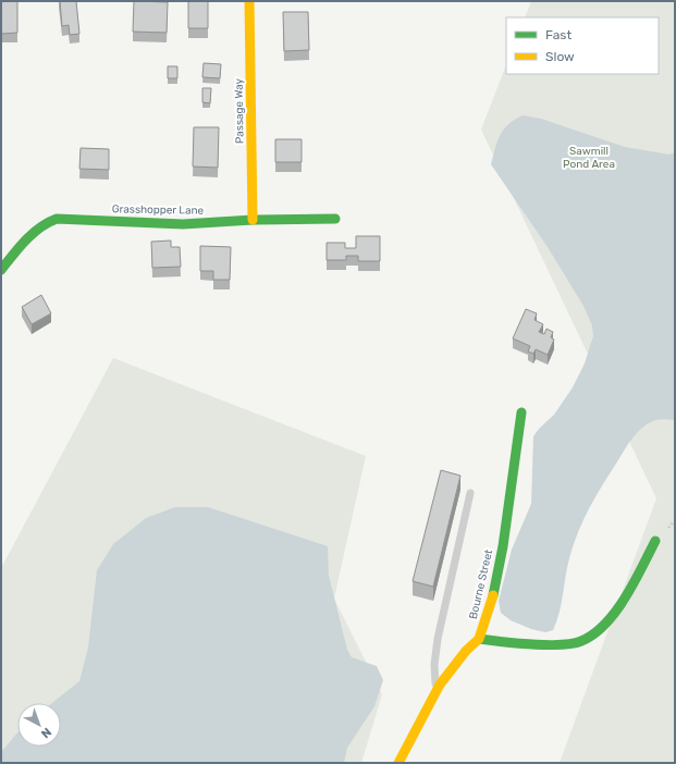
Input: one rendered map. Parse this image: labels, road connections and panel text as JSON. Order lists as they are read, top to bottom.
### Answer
{
  "streets": {
    "street": ["Passage Way", "Grasshopper Lane", "Bourne Street"]
  },
  "crossings": [
    ["Passage Way", "Grasshopper Lane"]
  ],
  "parks": ["Sawmill Pond Area"],
  "legend": ["Fast", "Slow"],
  "north": "bottom right"
}
